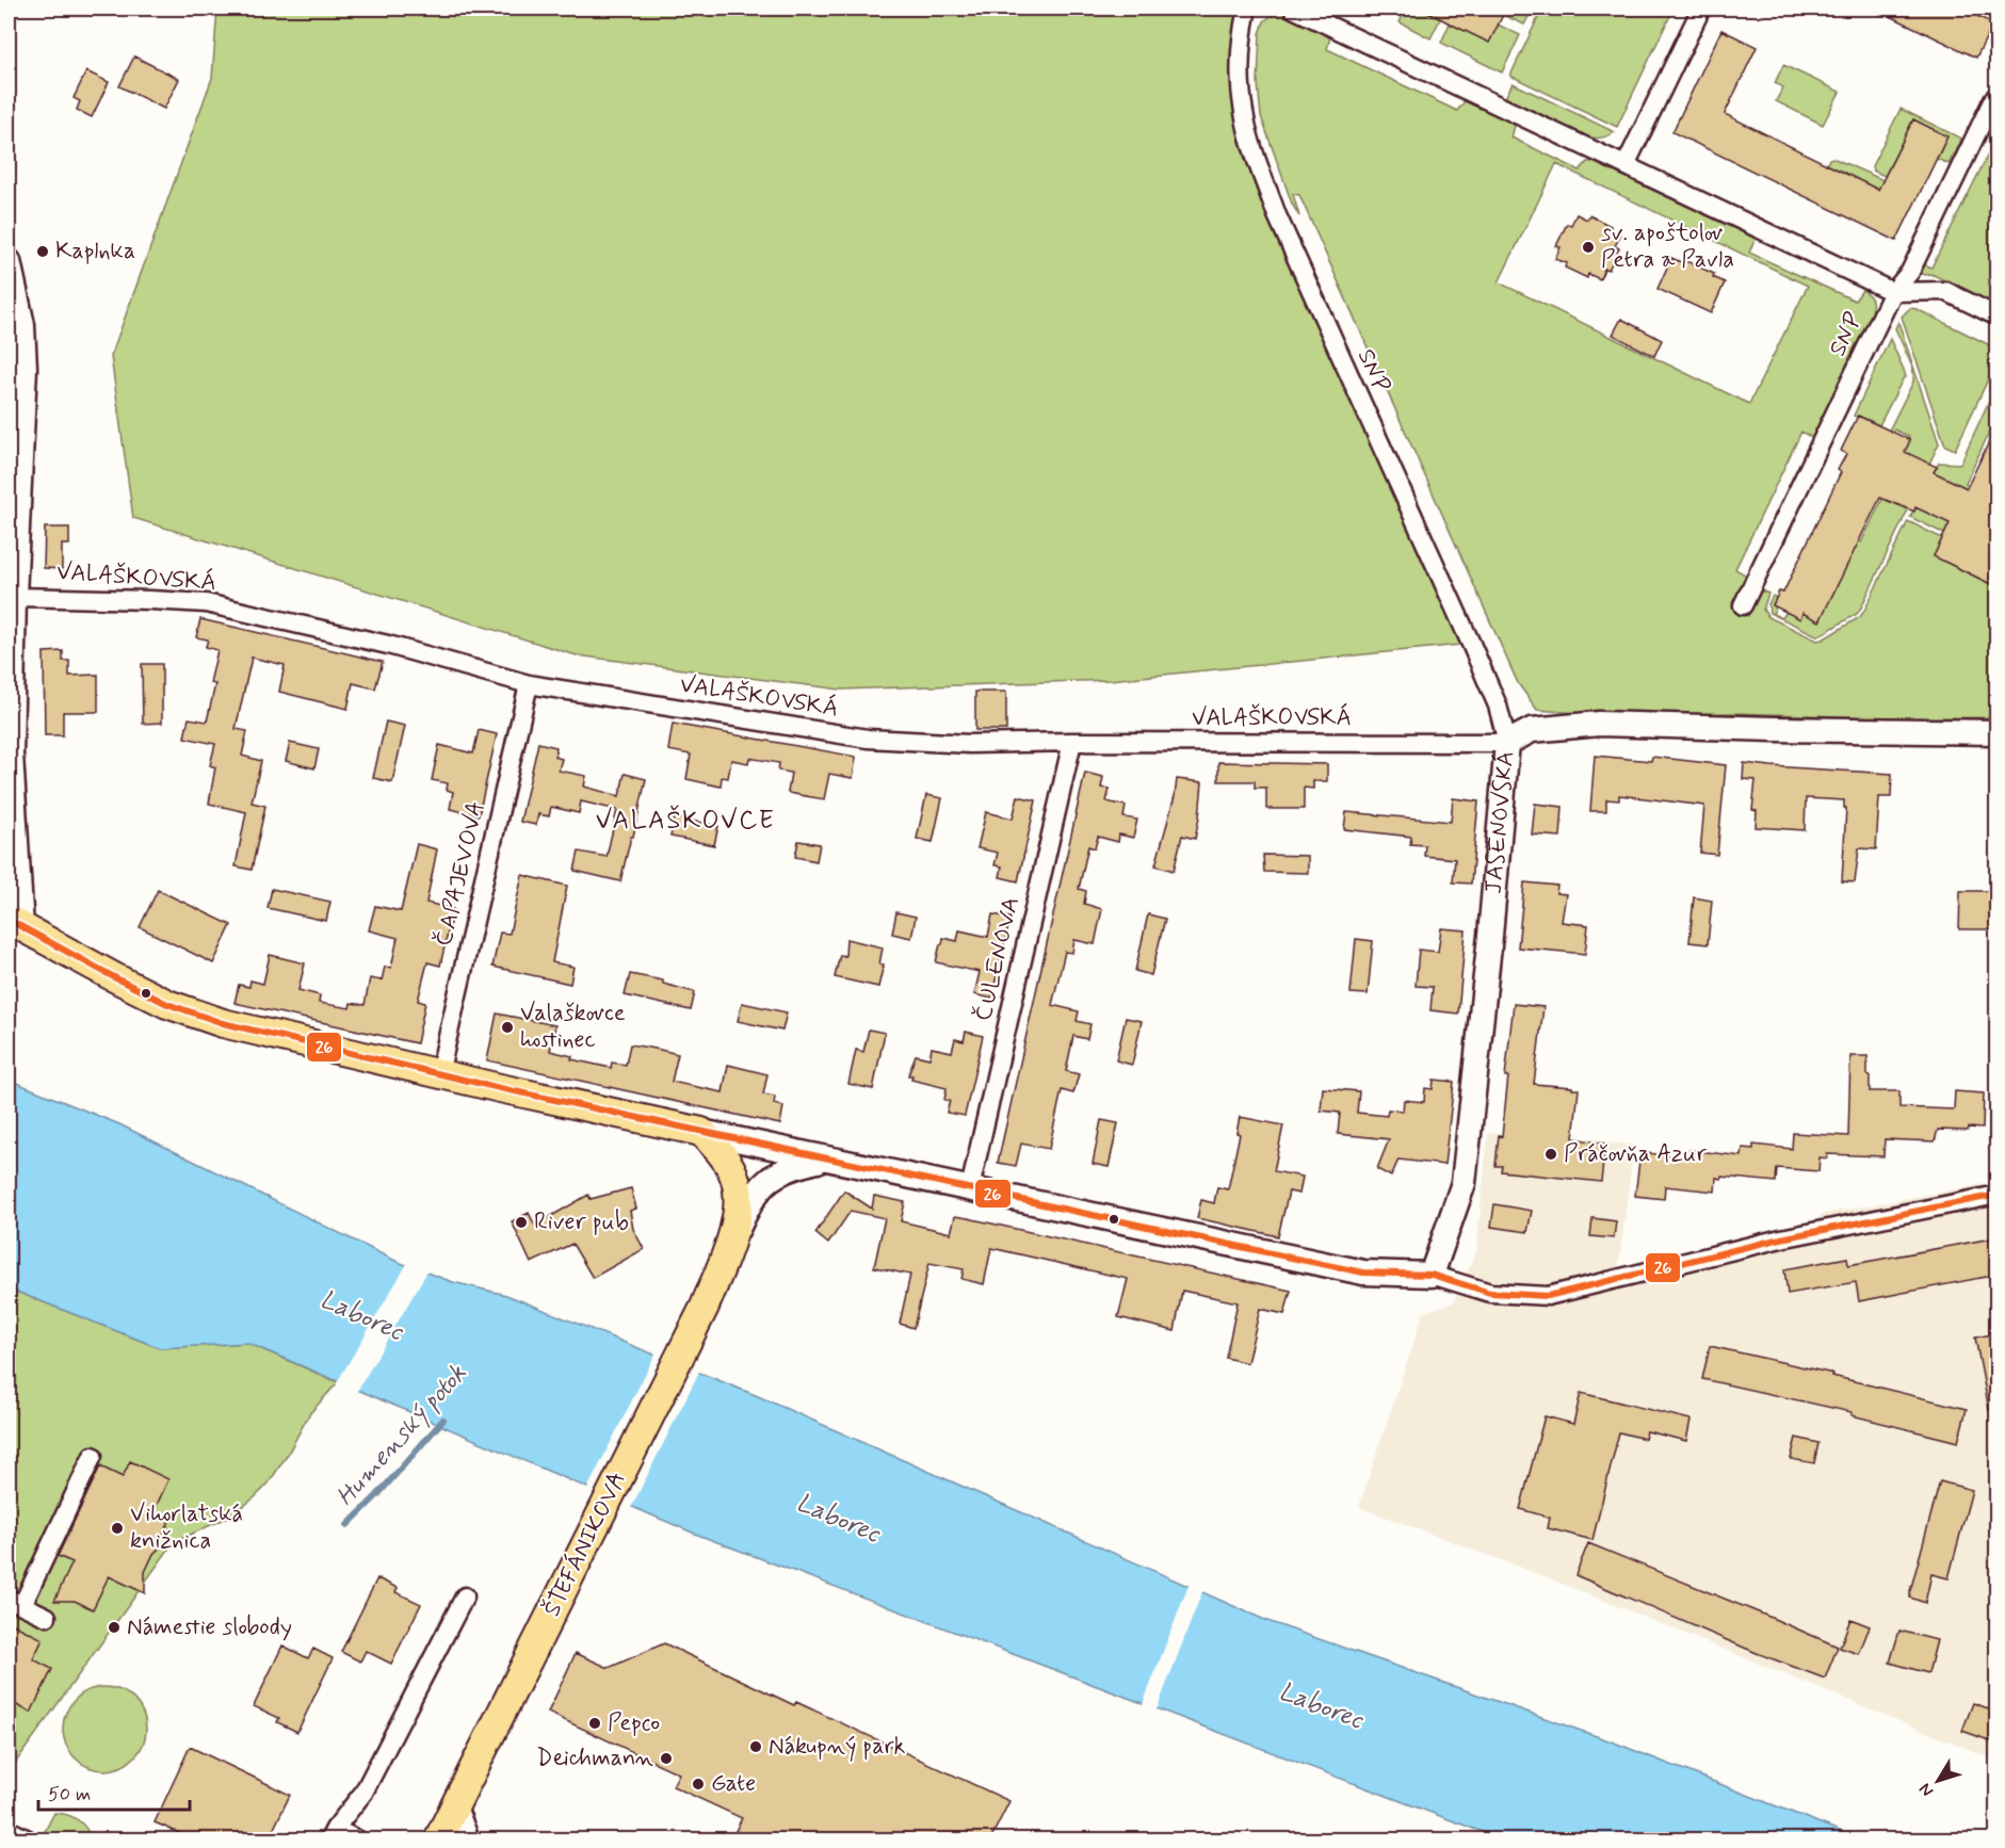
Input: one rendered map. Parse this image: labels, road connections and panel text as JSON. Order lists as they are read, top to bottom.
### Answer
{
  "streets": {
    "main road": ["ŠTEFÁNIKOVA"],
    "street": [
      "SNP",
      "VALAŠKOVSKÁ",
      "JASENOVSKÁ",
      "ČAPAJEVOVA",
      "ČULENOVA"
    ]
  },
  "crossings": [
    ["SNP", "VALAŠKOVSKÁ"],
    ["SNP", "JASENOVSKÁ"],
    ["VALAŠKOVSKÁ", "JASENOVSKÁ"],
    ["VALAŠKOVSKÁ", "ČAPAJEVOVA"],
    ["VALAŠKOVSKÁ", "ČULENOVA"]
  ],
  "districts": ["VALAŠKOVCE"],
  "water": ["Laborec", "Humenský potok"],
  "places": [
    "sv. apoštolov Petra a Pavla",
    "Kaplnka",
    "Valaškovce hostinec",
    "Práčovňa Azur",
    "River pub",
    "Vihorlatská knižnica",
    "Námestie slobody",
    "Pepco",
    "Nákupný park",
    "Deichmann",
    "Gate"
  ],
  "lines": ["transit line 26"],
  "scale_bar": "50 m",
  "north": "bottom left"
}
